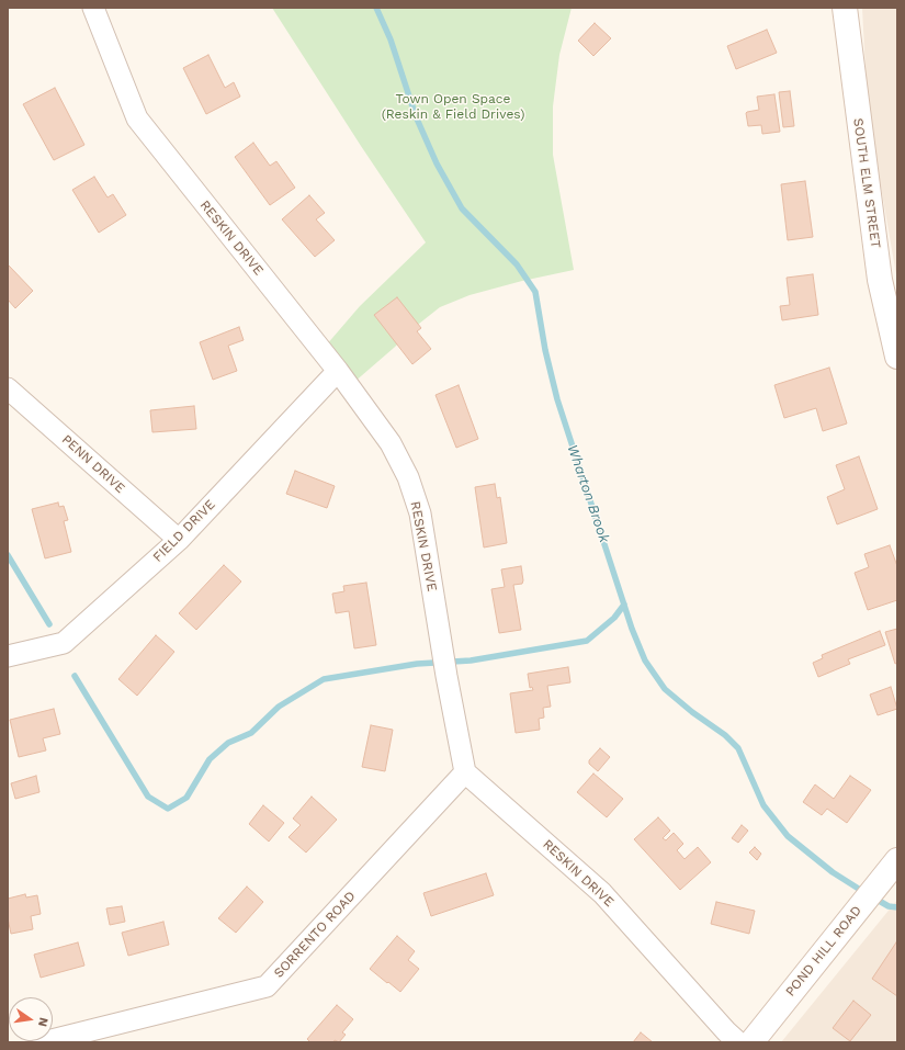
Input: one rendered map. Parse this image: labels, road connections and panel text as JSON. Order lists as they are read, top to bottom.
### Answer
{
  "streets": {
    "main road": ["SOUTH ELM STREET", "POND HILL ROAD"],
    "street": [
      "RESKIN DRIVE",
      "PENN DRIVE",
      "FIELD DRIVE",
      "SORRENTO ROAD"
    ]
  },
  "crossings": [
    ["RESKIN DRIVE", "FIELD DRIVE"],
    ["RESKIN DRIVE", "SORRENTO ROAD"],
    ["PENN DRIVE", "FIELD DRIVE"]
  ],
  "water": ["Wharton Brook"],
  "parks": ["Town Open Space (Reskin & Field Drives)"],
  "north": "right"
}
